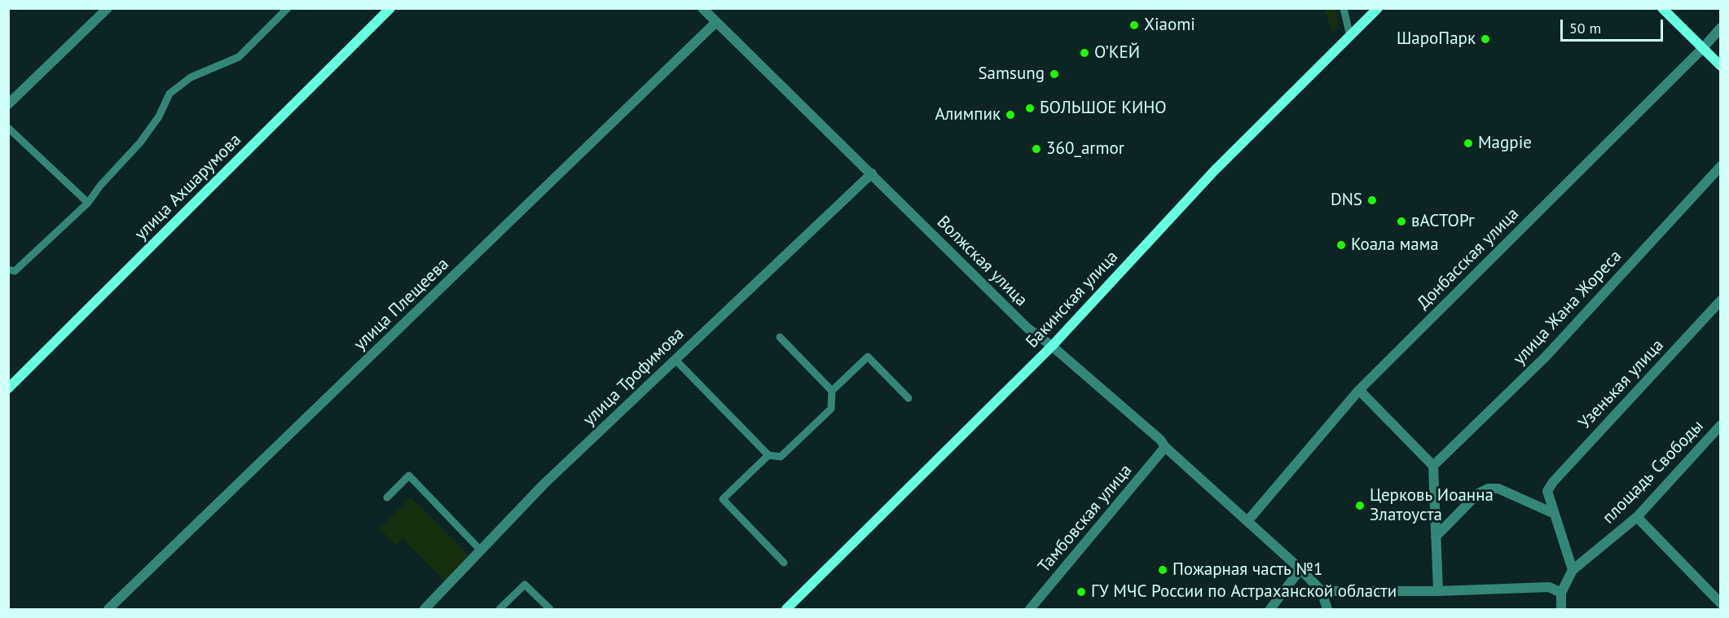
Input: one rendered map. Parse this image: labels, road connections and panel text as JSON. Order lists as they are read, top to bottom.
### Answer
{
  "streets": {
    "main road": ["улица Ахшарумова", "Бакинская улица"],
    "street": [
      "Донбасская улица",
      "Волжская улица",
      "улица Плещеева",
      "улица Жана Жореса",
      "улица Трофимова",
      "Узенькая улица",
      "площадь Свободы",
      "Тамбовская улица"
    ]
  },
  "crossings": [
    ["Донбасская улица", "Волжская улица"],
    ["Волжская улица", "Бакинская улица"],
    ["Волжская улица", "улица Плещеева"],
    ["Волжская улица", "улица Трофимова"],
    ["Волжская улица", "Тамбовская улица"]
  ],
  "places": [
    "Xiaomi",
    "ШароПарк",
    "О’КЕЙ",
    "Samsung",
    "БОЛЬШОЕ КИНО",
    "Алимпик",
    "Magpie",
    "360_armor",
    "DNS",
    "вАСТОРг",
    "Коала мама",
    "Церковь Иоанна Златоуста",
    "Пожарная часть №1",
    "ГУ МЧС России по Астраханской области"
  ],
  "scale_bar": "50 m"
}
